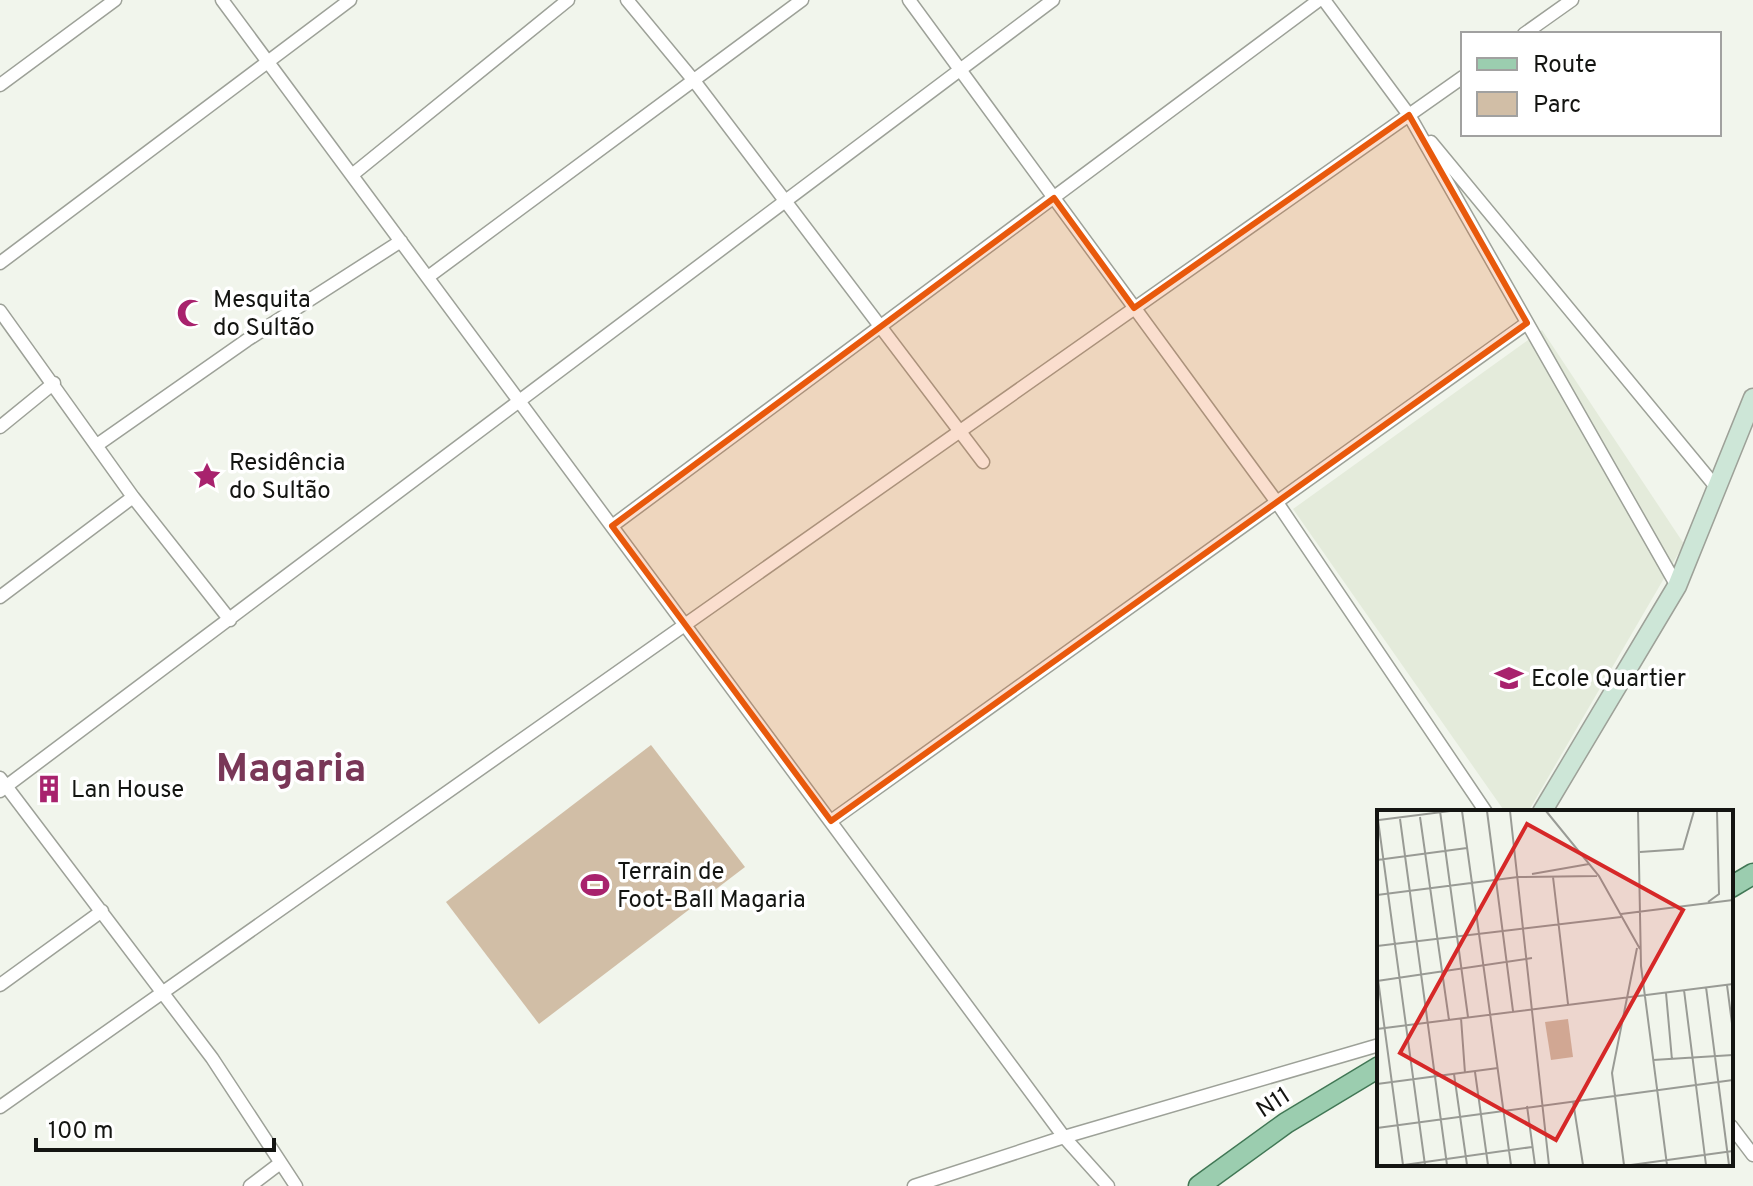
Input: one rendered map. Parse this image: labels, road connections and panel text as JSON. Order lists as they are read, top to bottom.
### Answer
{
  "streets": {
    "main road": ["N11"]
  },
  "districts": ["Magaria"],
  "places": {
    "mosque": ["Mesquita do Sultão"],
    "place": ["Residência do Sultão"],
    "school or university": ["Ecole Quartier"],
    "building": ["Lan House"],
    "sports": ["Terrain de Foot-Ball Magaria"]
  },
  "legend": ["Route", "Parc"],
  "scale_bar": "100 m"
}
